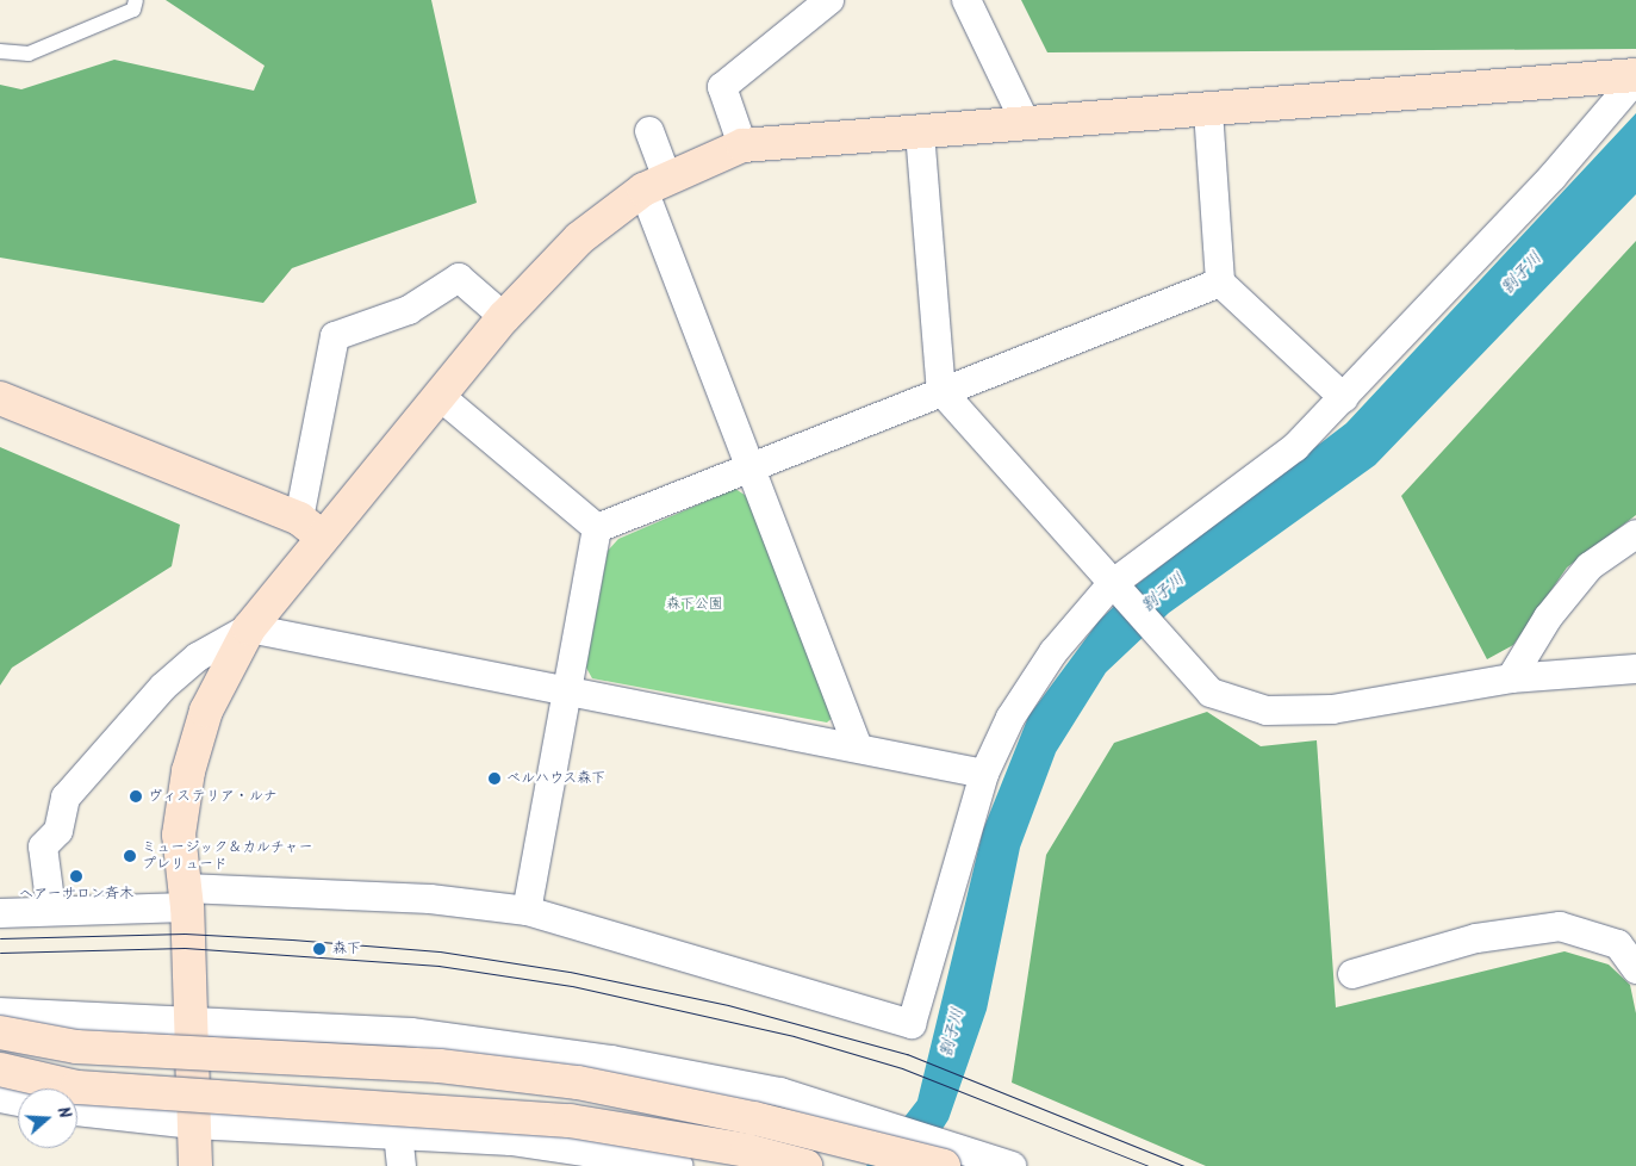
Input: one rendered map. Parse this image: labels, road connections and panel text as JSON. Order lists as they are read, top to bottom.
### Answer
{
  "water": ["割子川"],
  "parks": ["森下公園"],
  "places": [
    "ベルハウス森下",
    "ヴィステリア・ルナ",
    "ミュージック＆カルチャー プレリュード",
    "ヘアーサロン斉木",
    "森下"
  ],
  "north": "right"
}
